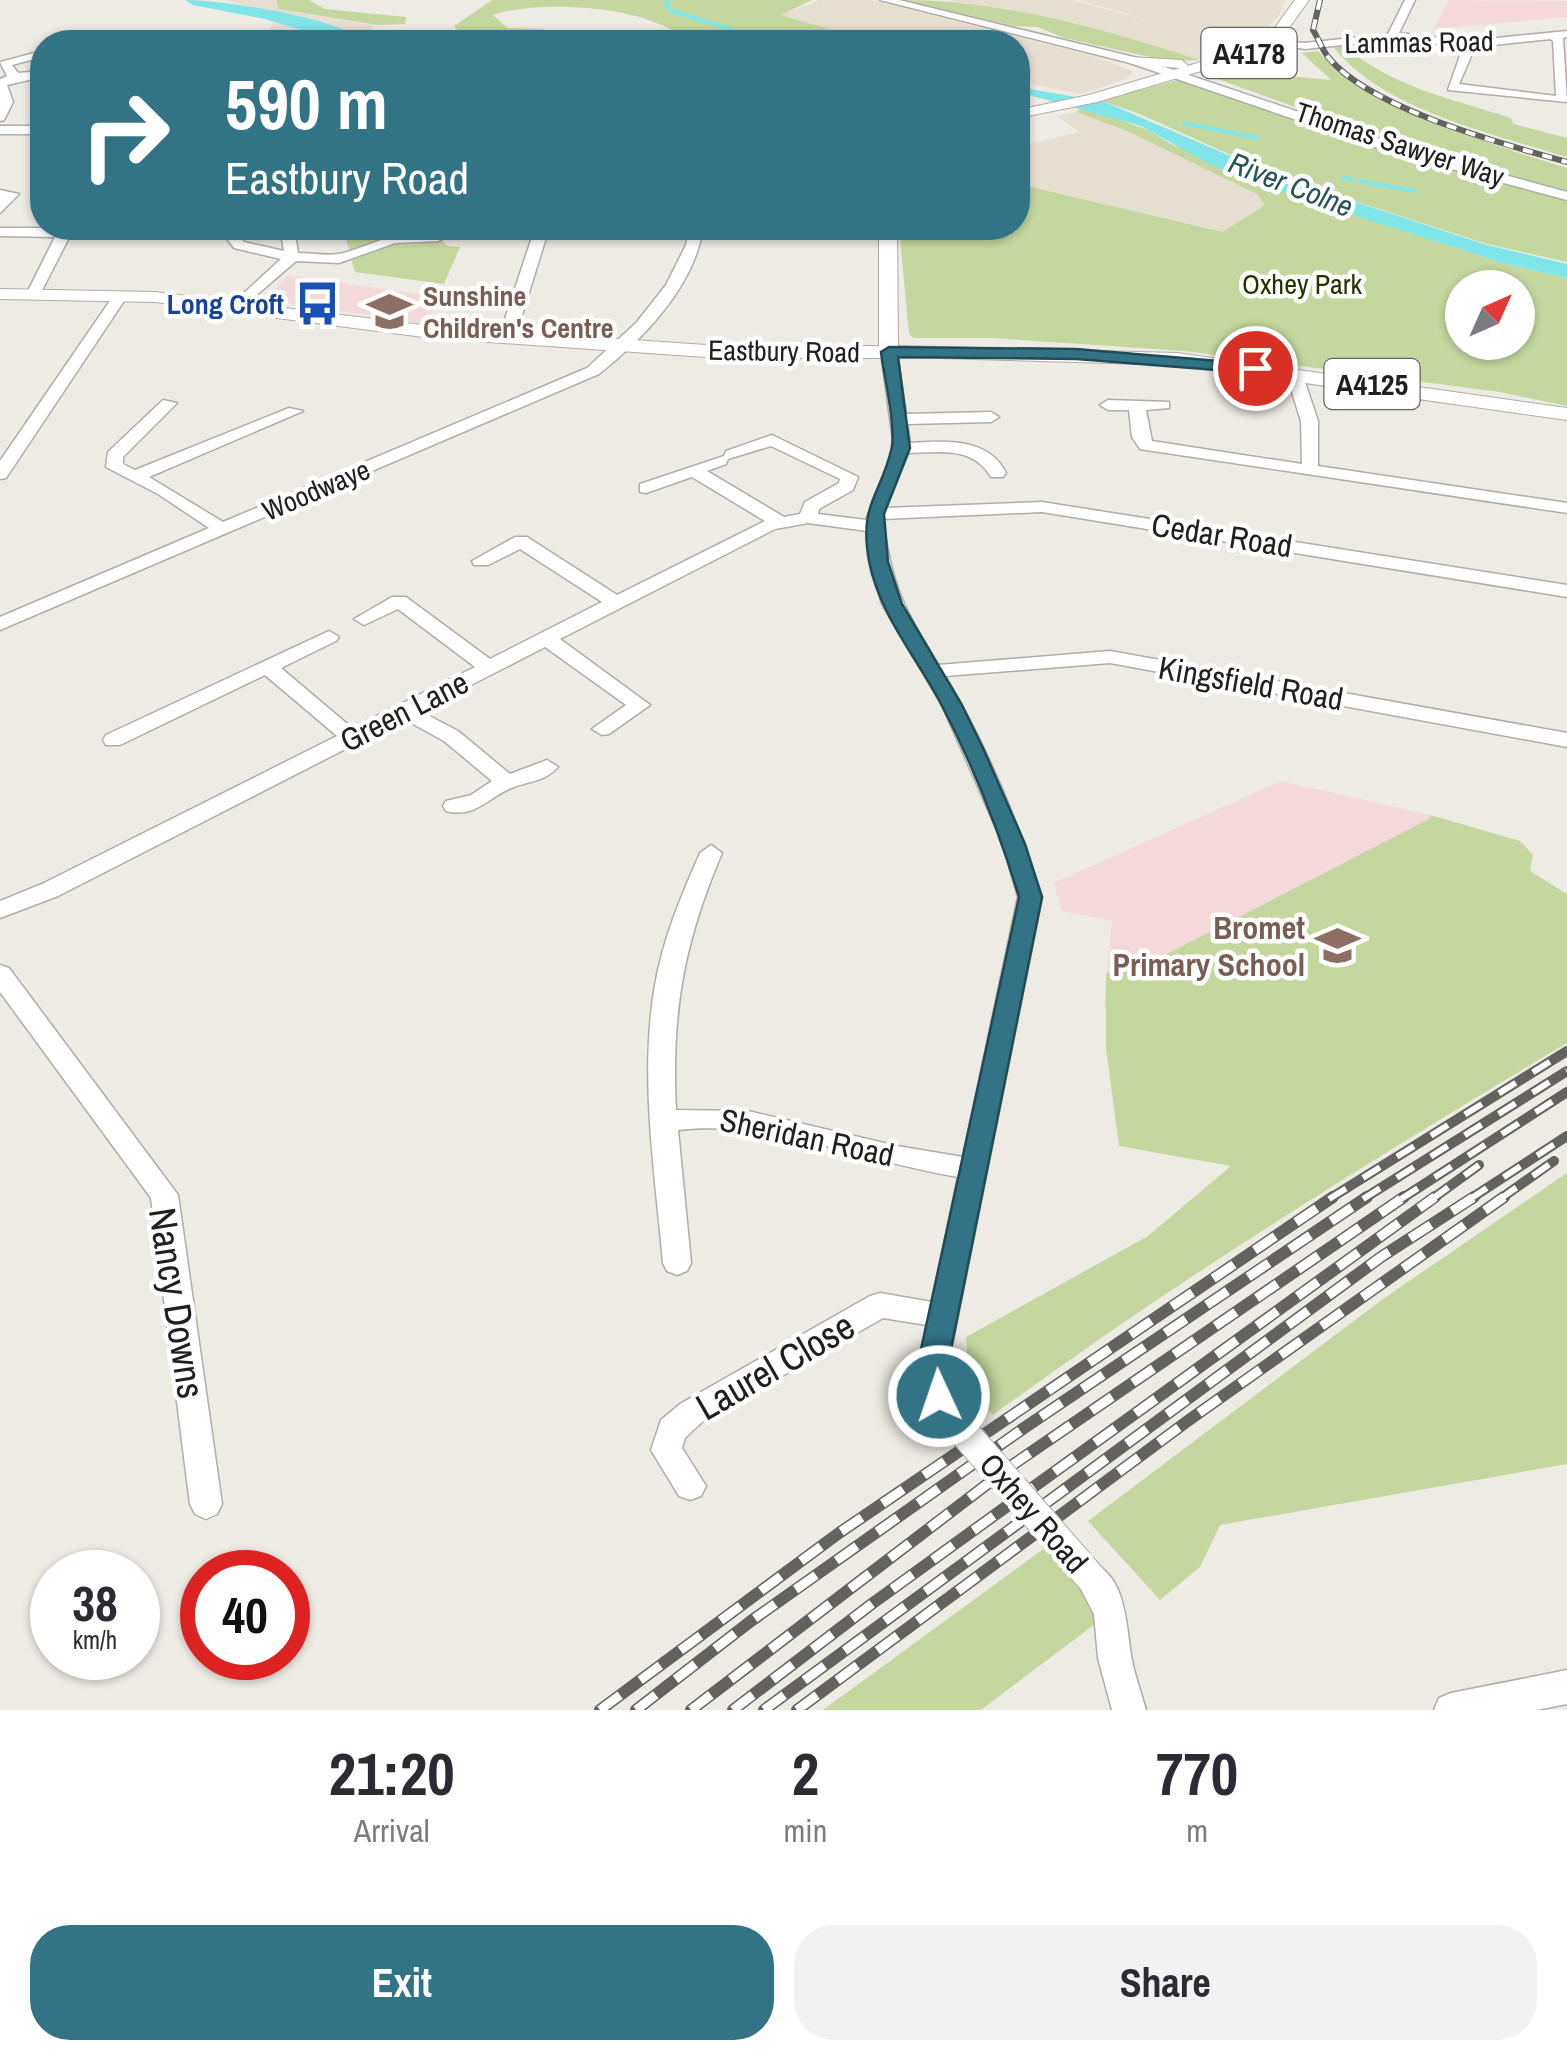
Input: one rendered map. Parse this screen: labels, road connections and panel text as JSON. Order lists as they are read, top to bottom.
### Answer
{
  "streets": {
    "main road": ["A4178", "Eastbury Road", "A4125"],
    "street": [
      "Lammas Road",
      "Thomas Sawyer Way",
      "Woodwaye",
      "Cedar Road",
      "Kingsfield Road",
      "Green Lane",
      "Sheridan Road",
      "Nancy Downs",
      "Laurel Close",
      "Oxhey Road"
    ]
  },
  "crossings": [
    ["Lammas Road", "A4178"],
    ["A4178", "Thomas Sawyer Way"],
    ["Eastbury Road", "Woodwaye"],
    ["Cedar Road", "Green Lane"],
    ["Cedar Road", "Oxhey Road"],
    ["Kingsfield Road", "Oxhey Road"],
    ["Green Lane", "Oxhey Road"],
    ["Sheridan Road", "Oxhey Road"],
    ["Laurel Close", "Oxhey Road"]
  ],
  "water": ["River Colne"],
  "parks": ["Oxhey Park"],
  "places": {
    "bus stop": ["Long Croft"],
    "school or university": ["Sunshine Children's Centre", "Bromet Primary School"]
  },
  "north": "top right",
  "page": {
    "turn": ["590 m", "Eastbury Road"],
    "speed": "38 km/h",
    "limit": "40",
    "eta": [
      "21:20",
      "Arrival",
      "2",
      "min",
      "770",
      "m"
    ],
    "buttons": ["Exit", "Share"]
  }
}
